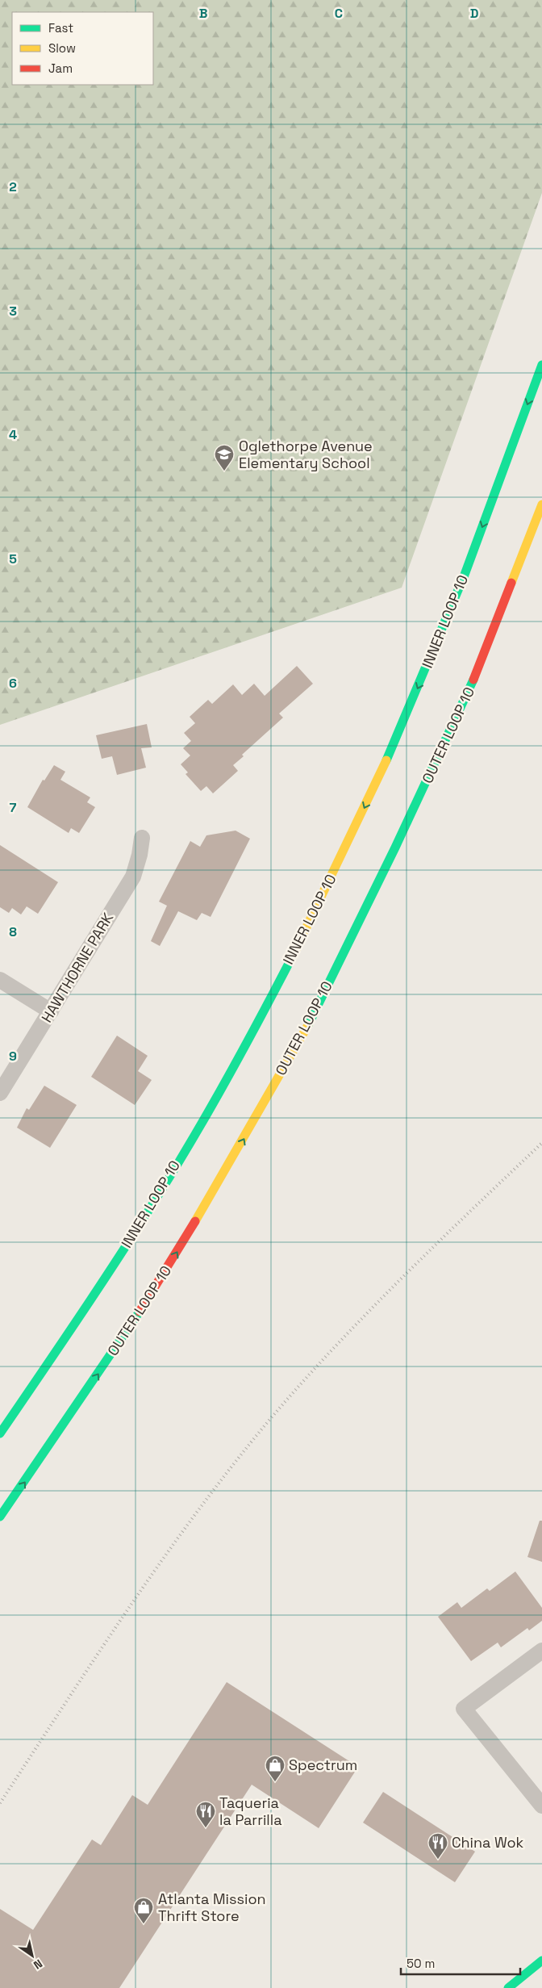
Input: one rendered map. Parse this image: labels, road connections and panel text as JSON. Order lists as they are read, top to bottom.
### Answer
{
  "streets": {
    "main road": ["INNER LOOP 10", "OUTER LOOP 10"],
    "street": ["HAWTHORNE PARK"]
  },
  "one_way": ["INNER LOOP 10", "OUTER LOOP 10"],
  "places": {
    "school or university": ["Oglethorpe Avenue Elementary School"],
    "shop": ["Spectrum", "Atlanta Mission Thrift Store"],
    "restaurant": ["Taqueria la Parrilla", "China Wok"]
  },
  "legend": ["Fast", "Slow", "Jam"],
  "scale_bar": "50 m",
  "north": "bottom right",
  "grid": {
    "columns": ["B", "C", "D"],
    "rows": [
      "2",
      "3",
      "4",
      "5",
      "6",
      "7",
      "8",
      "9"
    ]
  }
}
